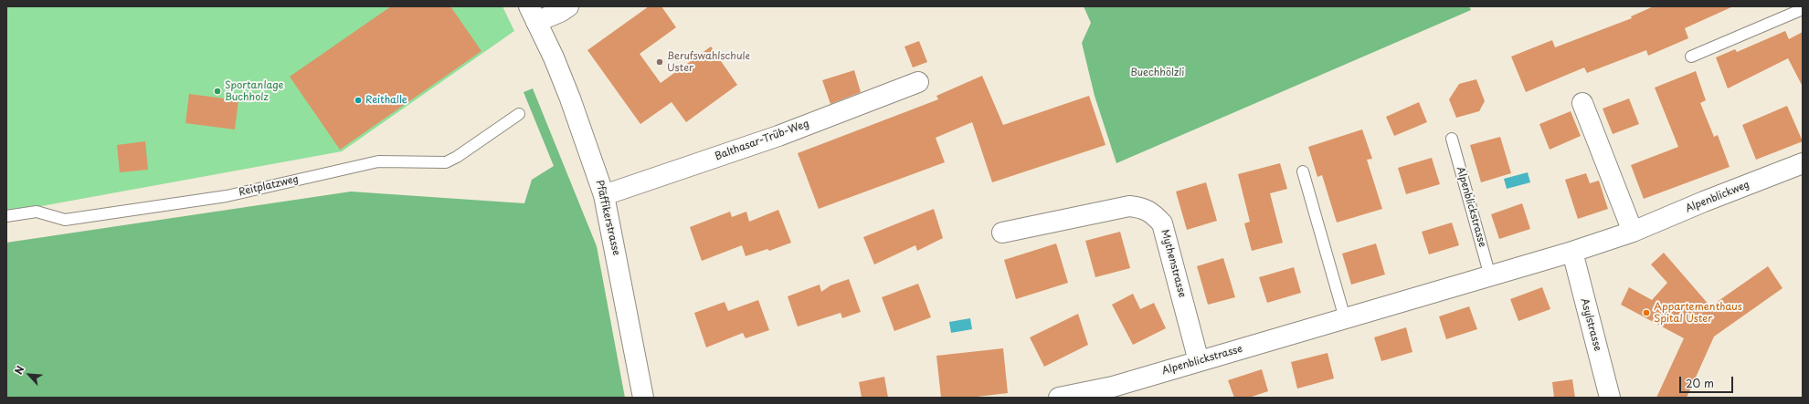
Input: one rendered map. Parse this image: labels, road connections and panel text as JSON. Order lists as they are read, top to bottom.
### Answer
{
  "streets": {
    "street": [
      "Balthasar-Trüb-Weg",
      "Alpenblickweg",
      "Alpenblickstrasse",
      "Pfäffikerstrasse",
      "Mythenstrasse",
      "Asylstrasse"
    ],
    "lane": ["Reitplatzweg"]
  },
  "crossings": [
    ["Balthasar-Trüb-Weg", "Pfäffikerstrasse"],
    ["Alpenblickweg", "Alpenblickstrasse"],
    ["Alpenblickweg", "Asylstrasse"],
    ["Alpenblickstrasse", "Mythenstrasse"],
    ["Alpenblickstrasse", "Asylstrasse"]
  ],
  "parks": ["Buechhölzli"],
  "places": [
    "Berufswahlschule Uster",
    "Sportanlage Buchholz",
    "Reithalle",
    "Appartementhaus Spital Uster"
  ],
  "scale_bar": "20 m",
  "north": "top left"
}
